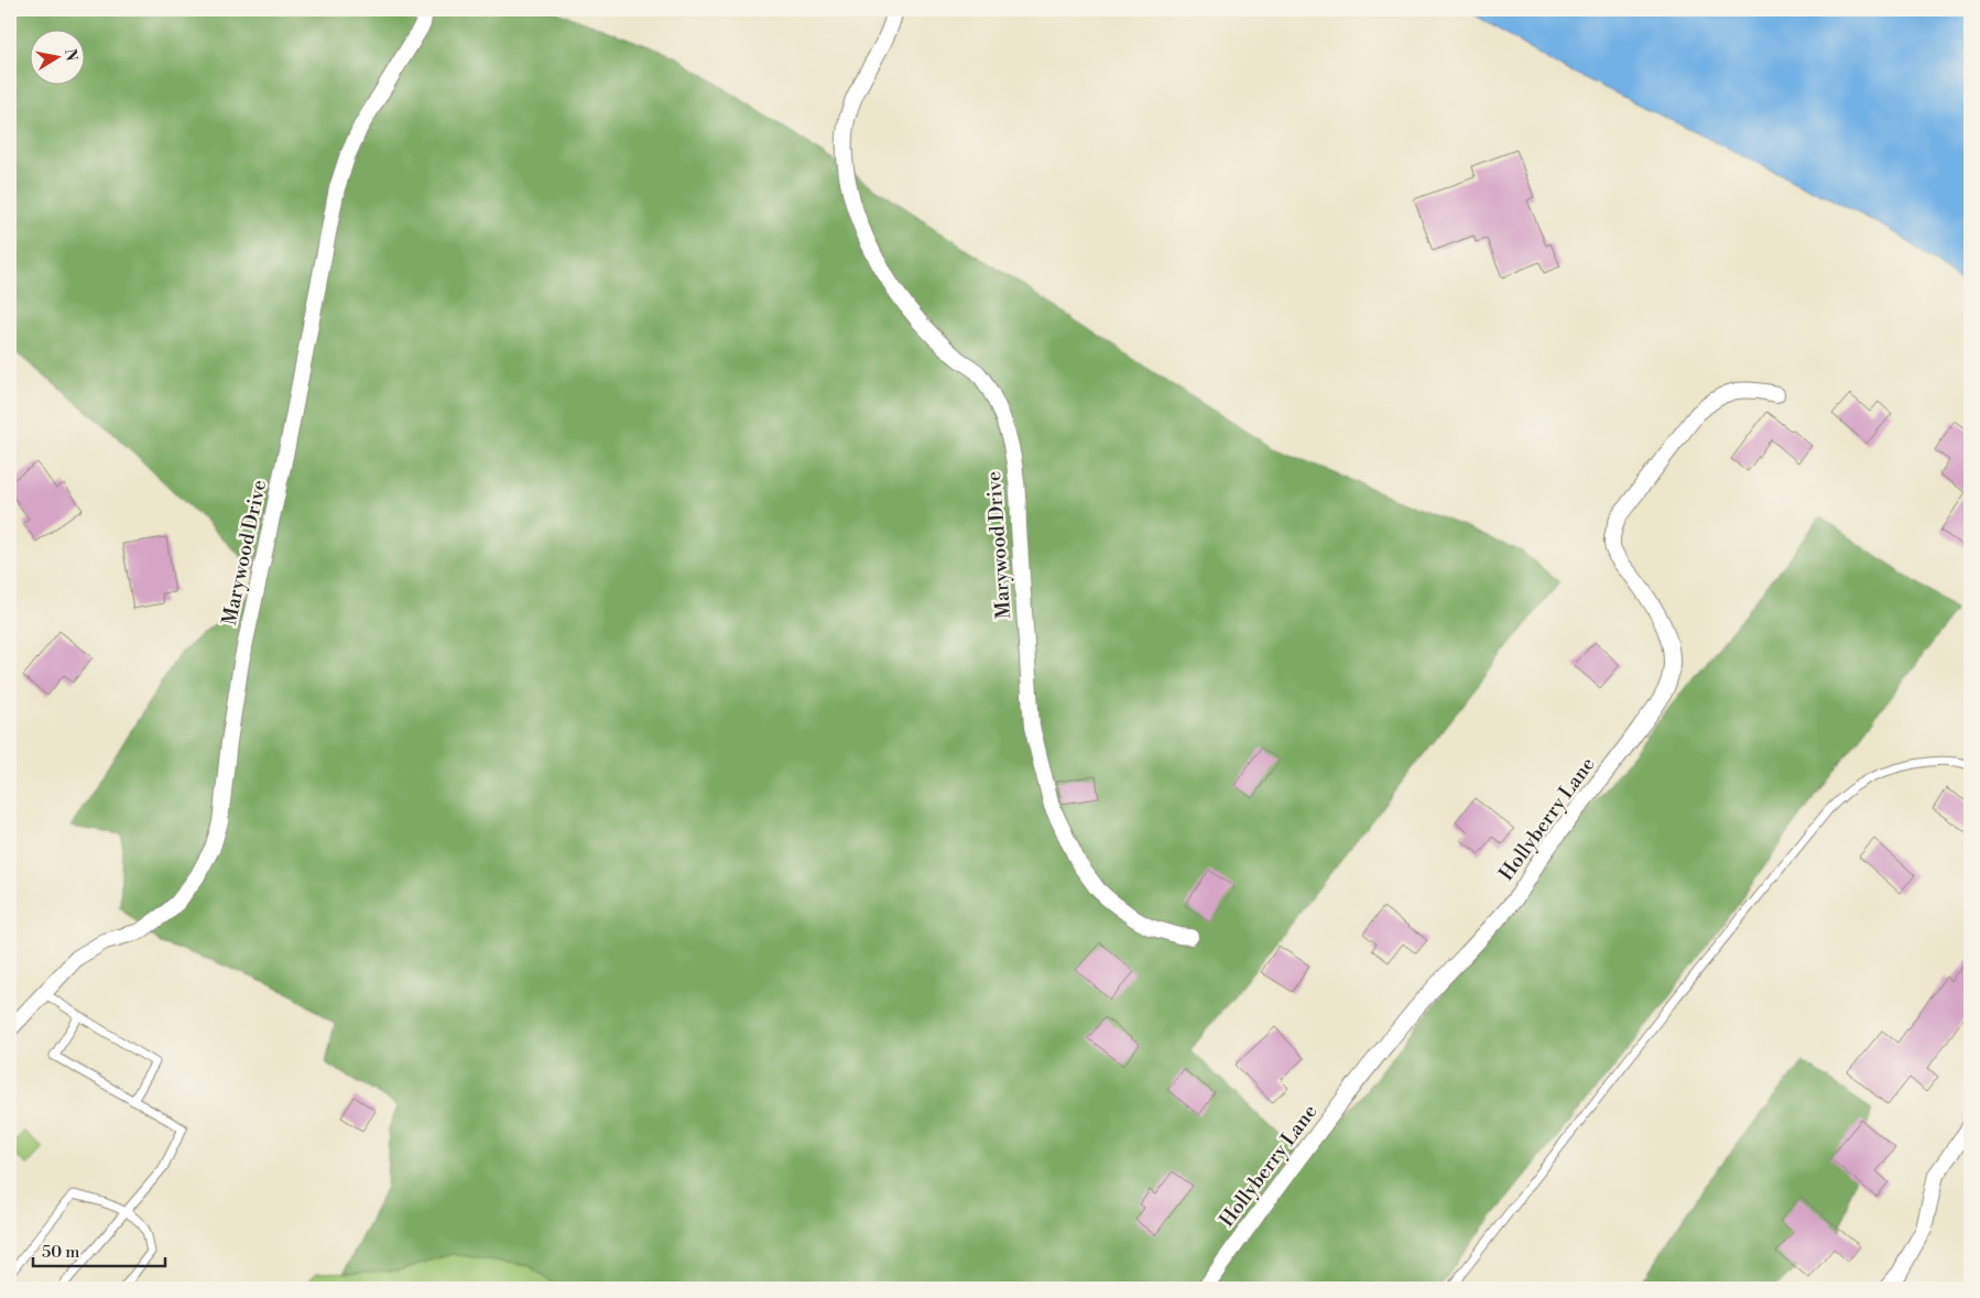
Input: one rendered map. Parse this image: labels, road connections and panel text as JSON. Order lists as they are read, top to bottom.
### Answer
{
  "streets": {
    "street": ["Marywood Drive", "Hollyberry Lane"]
  },
  "scale_bar": "50 m",
  "north": "right"
}
